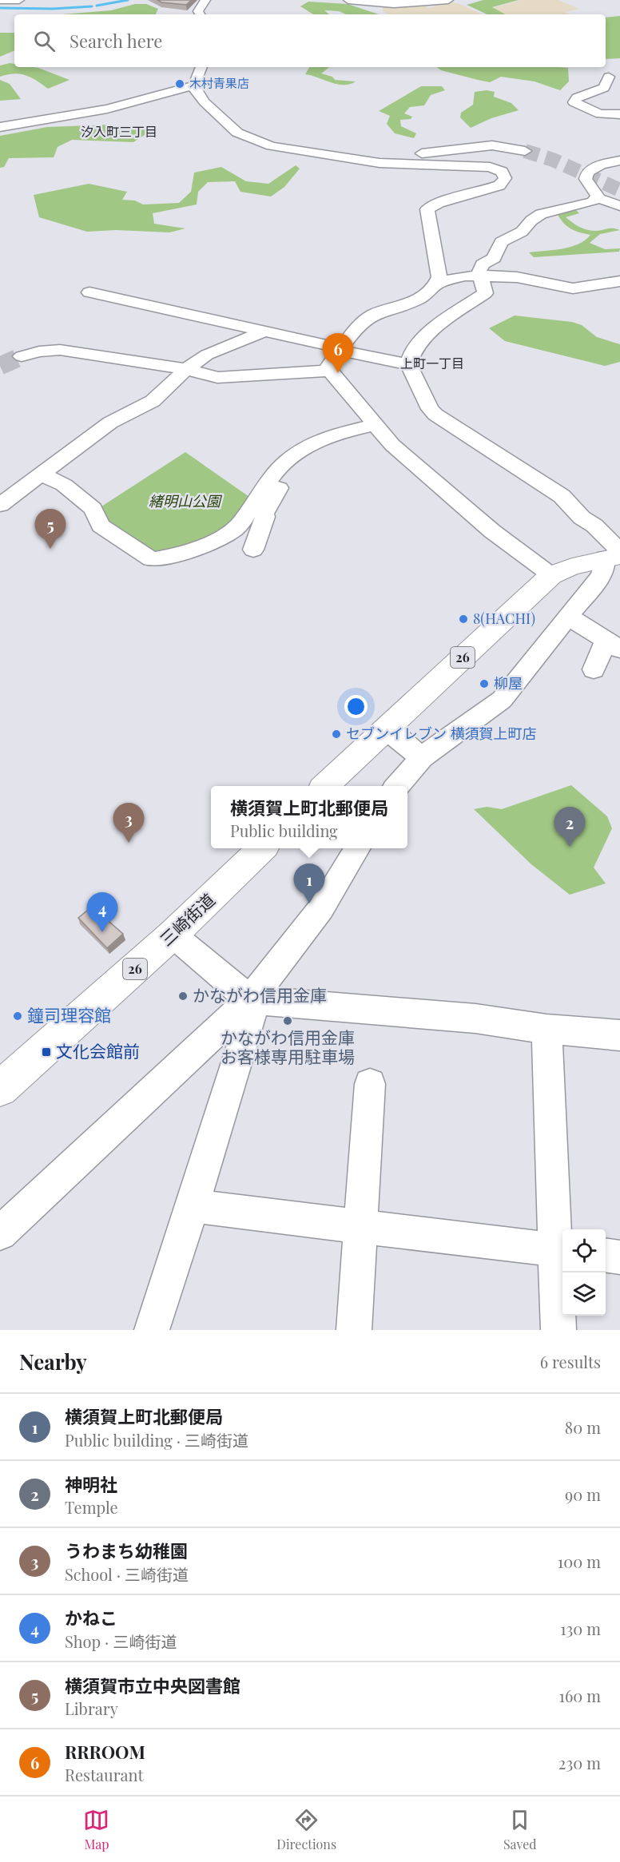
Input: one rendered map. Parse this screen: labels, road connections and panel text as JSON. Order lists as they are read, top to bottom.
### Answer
{
  "streets": {
    "main road": ["26", "三崎街道"]
  },
  "districts": ["汐入町三丁目", "上町一丁目"],
  "parks": ["緒明山公園"],
  "places": {
    "other": [
      "木村青果店",
      "8(HACHI)",
      "柳屋",
      "セブンイレブン 横須賀上町店",
      "かながわ信用金庫",
      "鐘司理容館",
      "かながわ信用金庫 お客様専用駐車場"
    ],
    "transit": ["文化会館前"]
  },
  "page": {
    "search": "Search here",
    "pins": [
      "6",
      "5",
      "3",
      "2",
      "1",
      "4"
    ],
    "popup": ["横須賀上町北郵便局", "Public building"],
    "heading": ["Nearby", "6 results"],
    "list": [
      {
        "mark": "1",
        "name": "横須賀上町北郵便局",
        "note": "Public building · 三崎街道",
        "value": "80 m"
      },
      {
        "mark": "2",
        "name": "神明社",
        "note": "Temple",
        "value": "90 m"
      },
      {
        "mark": "3",
        "name": "うわまち幼稚園",
        "note": "School · 三崎街道",
        "value": "100 m"
      },
      {
        "mark": "4",
        "name": "かねこ",
        "note": "Shop · 三崎街道",
        "value": "130 m"
      },
      {
        "mark": "5",
        "name": "横須賀市立中央図書館",
        "note": "Library",
        "value": "160 m"
      },
      {
        "mark": "6",
        "name": "RRROOM",
        "note": "Restaurant",
        "value": "230 m"
      }
    ],
    "nav": ["Map", "Directions", "Saved"]
  }
}
